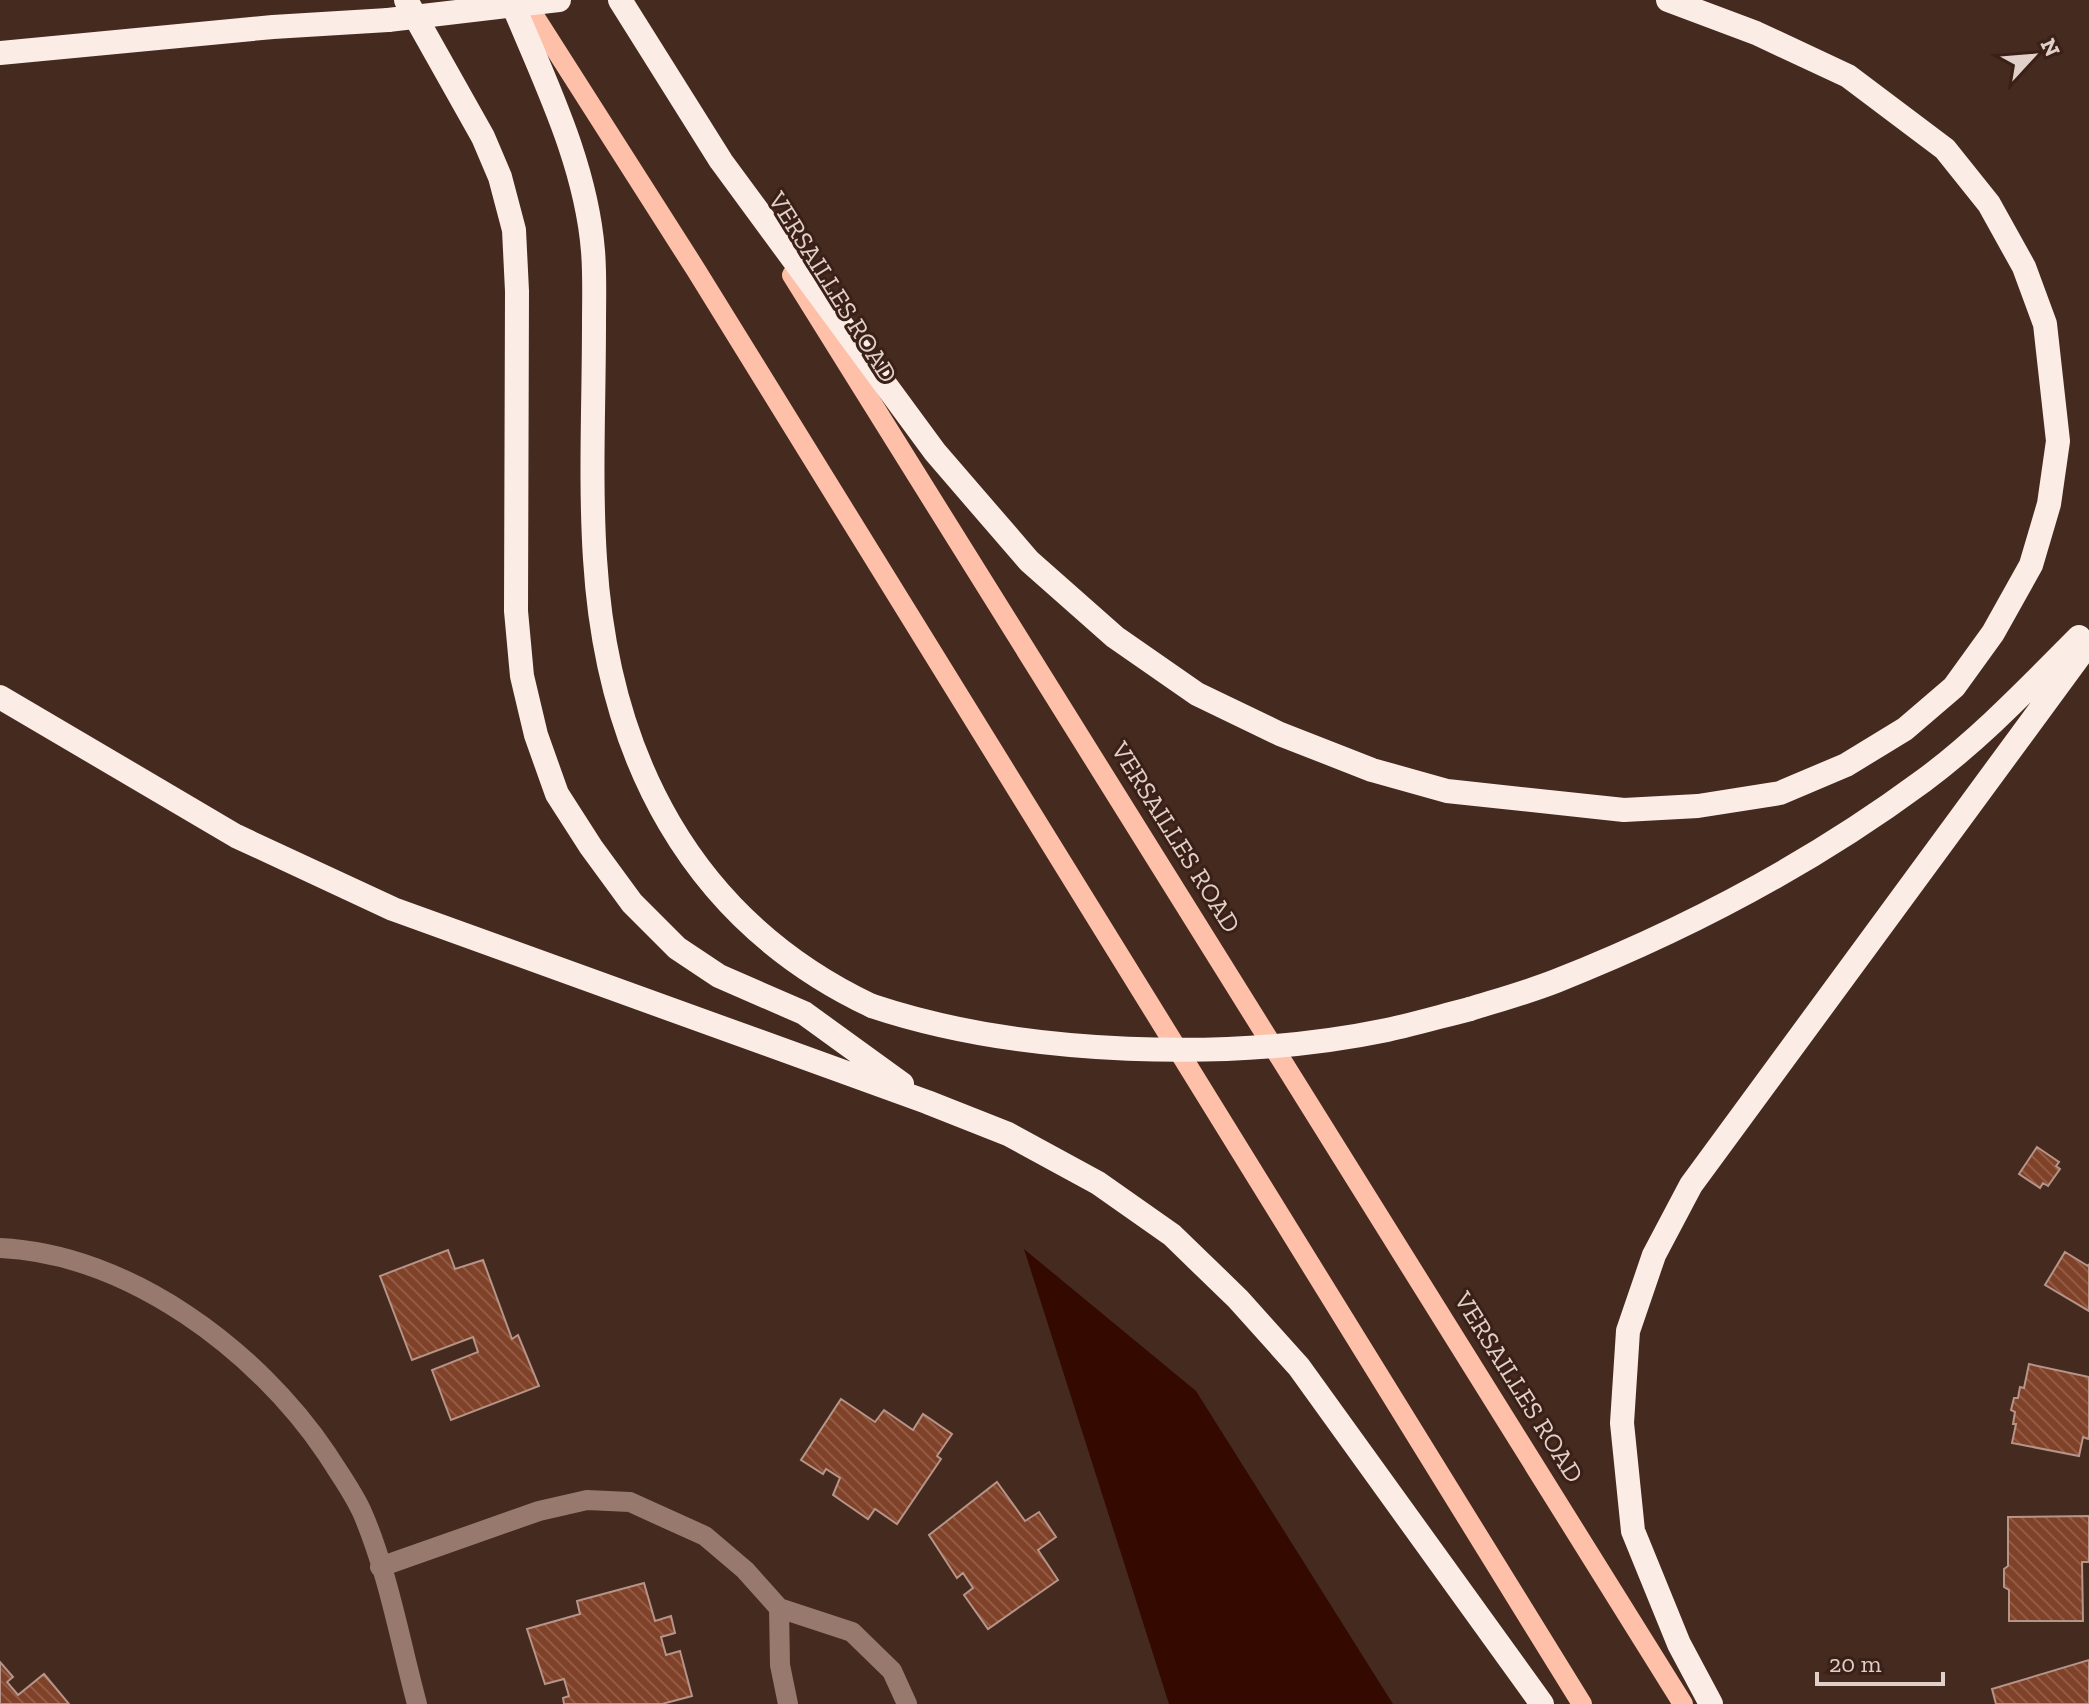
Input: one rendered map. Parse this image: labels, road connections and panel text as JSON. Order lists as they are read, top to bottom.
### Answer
{
  "streets": {
    "highway": ["VERSAILLES ROAD"]
  },
  "scale_bar": "20 m",
  "north": "top right"
}
